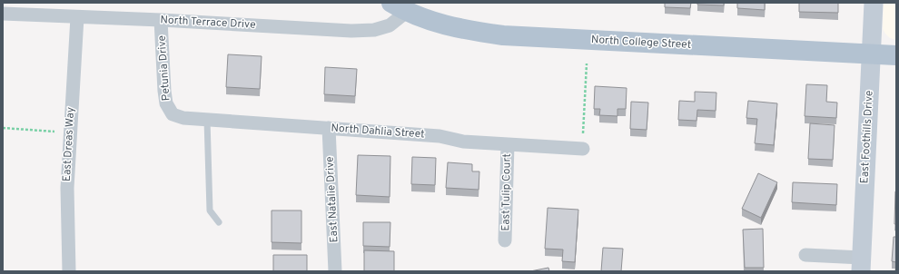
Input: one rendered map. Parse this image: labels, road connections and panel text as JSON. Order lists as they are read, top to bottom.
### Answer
{
  "streets": {
    "main road": ["North College Street"],
    "street": [
      "North Terrace Drive",
      "Petunia Drive",
      "North Dahlia Street",
      "East Foothills Drive",
      "East Dreas Way",
      "East Tulip Court",
      "East Natalie Drive"
    ]
  },
  "crossings": [
    ["North Terrace Drive", "North College Street"],
    ["North Terrace Drive", "Petunia Drive"],
    ["North Terrace Drive", "East Dreas Way"],
    ["North College Street", "East Foothills Drive"],
    ["Petunia Drive", "North Dahlia Street"],
    ["North Dahlia Street", "East Tulip Court"],
    ["North Dahlia Street", "East Natalie Drive"]
  ]
}
